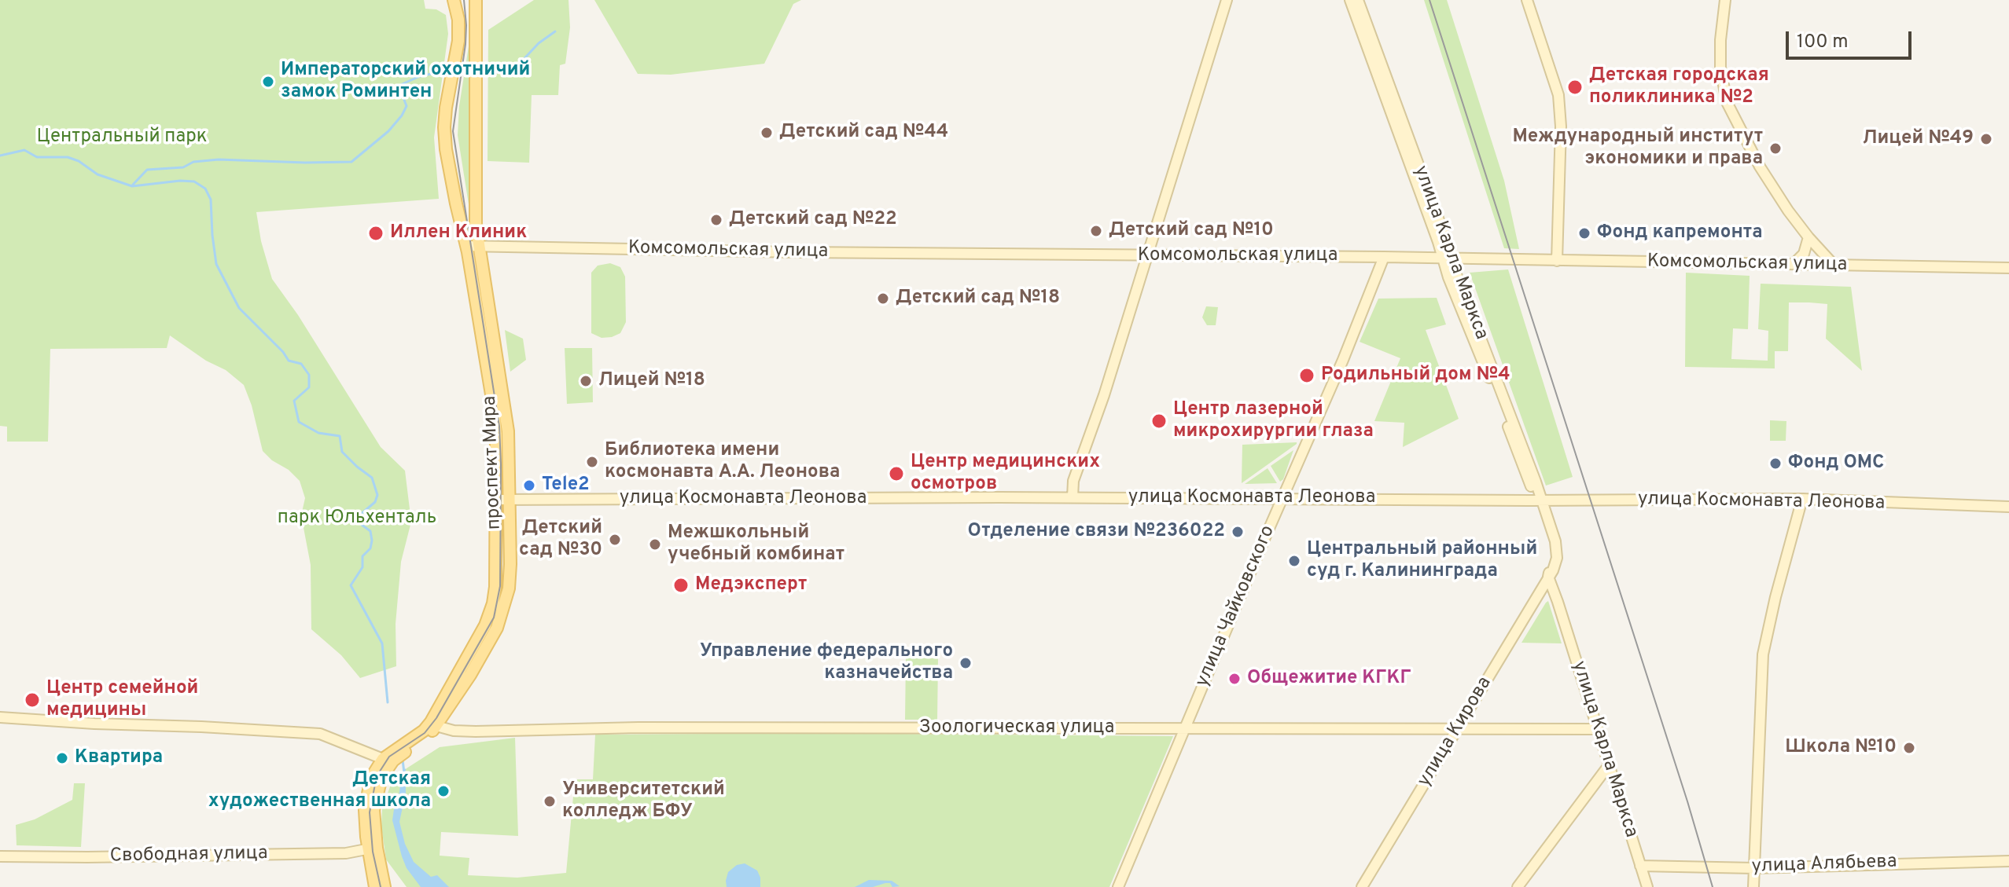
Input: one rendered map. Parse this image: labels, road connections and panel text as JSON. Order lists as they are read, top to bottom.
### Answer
{
  "streets": {
    "main road": [
      "Комсомольская улица",
      "улица Карла Маркса",
      "проспект Мира",
      "улица Космонавта Леонова",
      "улица Чайковского",
      "Зоологическая улица",
      "улица Кирова",
      "Свободная улица",
      "улица Алябьева"
    ]
  },
  "crossings": [
    ["Комсомольская улица", "улица Карла Маркса"],
    ["Комсомольская улица", "проспект Мира"],
    ["Комсомольская улица", "улица Чайковского"],
    ["улица Карла Маркса", "улица Космонавта Леонова"],
    ["улица Карла Маркса", "Зоологическая улица"],
    ["улица Карла Маркса", "улица Кирова"],
    ["улица Карла Маркса", "улица Алябьева"],
    ["проспект Мира", "улица Космонавта Леонова"],
    ["проспект Мира", "Зоологическая улица"],
    ["проспект Мира", "Свободная улица"],
    ["улица Космонавта Леонова", "улица Чайковского"],
    ["улица Чайковского", "Зоологическая улица"],
    ["Зоологическая улица", "улица Кирова"]
  ],
  "parks": ["Центральный парк", "парк Юльхенталь"],
  "places": [
    "Императорский охотничий замок Роминтен",
    "Детская городская поликлиника №2",
    "Детский сад №44",
    "Лицей №49",
    "Международный институт экономики и права",
    "Детский сад №22",
    "Детский сад №10",
    "Иллен Клиник",
    "Фонд капремонта",
    "Детский сад №18",
    "Родильный дом №4",
    "Лицей №18",
    "Центр лазерной микрохирургии глаза",
    "Библиотека имени космонавта А.А. Леонова",
    "Фонд ОМС",
    "Центр медицинских осмотров",
    "Tele2",
    "Отделение связи №236022",
    "Детский сад №30",
    "Межшкольный учебный комбинат",
    "Центральный районный суд г. Калининграда",
    "Медэксперт",
    "Управление федерального казначейства",
    "Общежитие КГКГ",
    "Центр семейной медицины",
    "Школа №10",
    "Квартира",
    "Детская художественная школа",
    "Университетский колледж БФУ"
  ],
  "scale_bar": "100 m"
}
